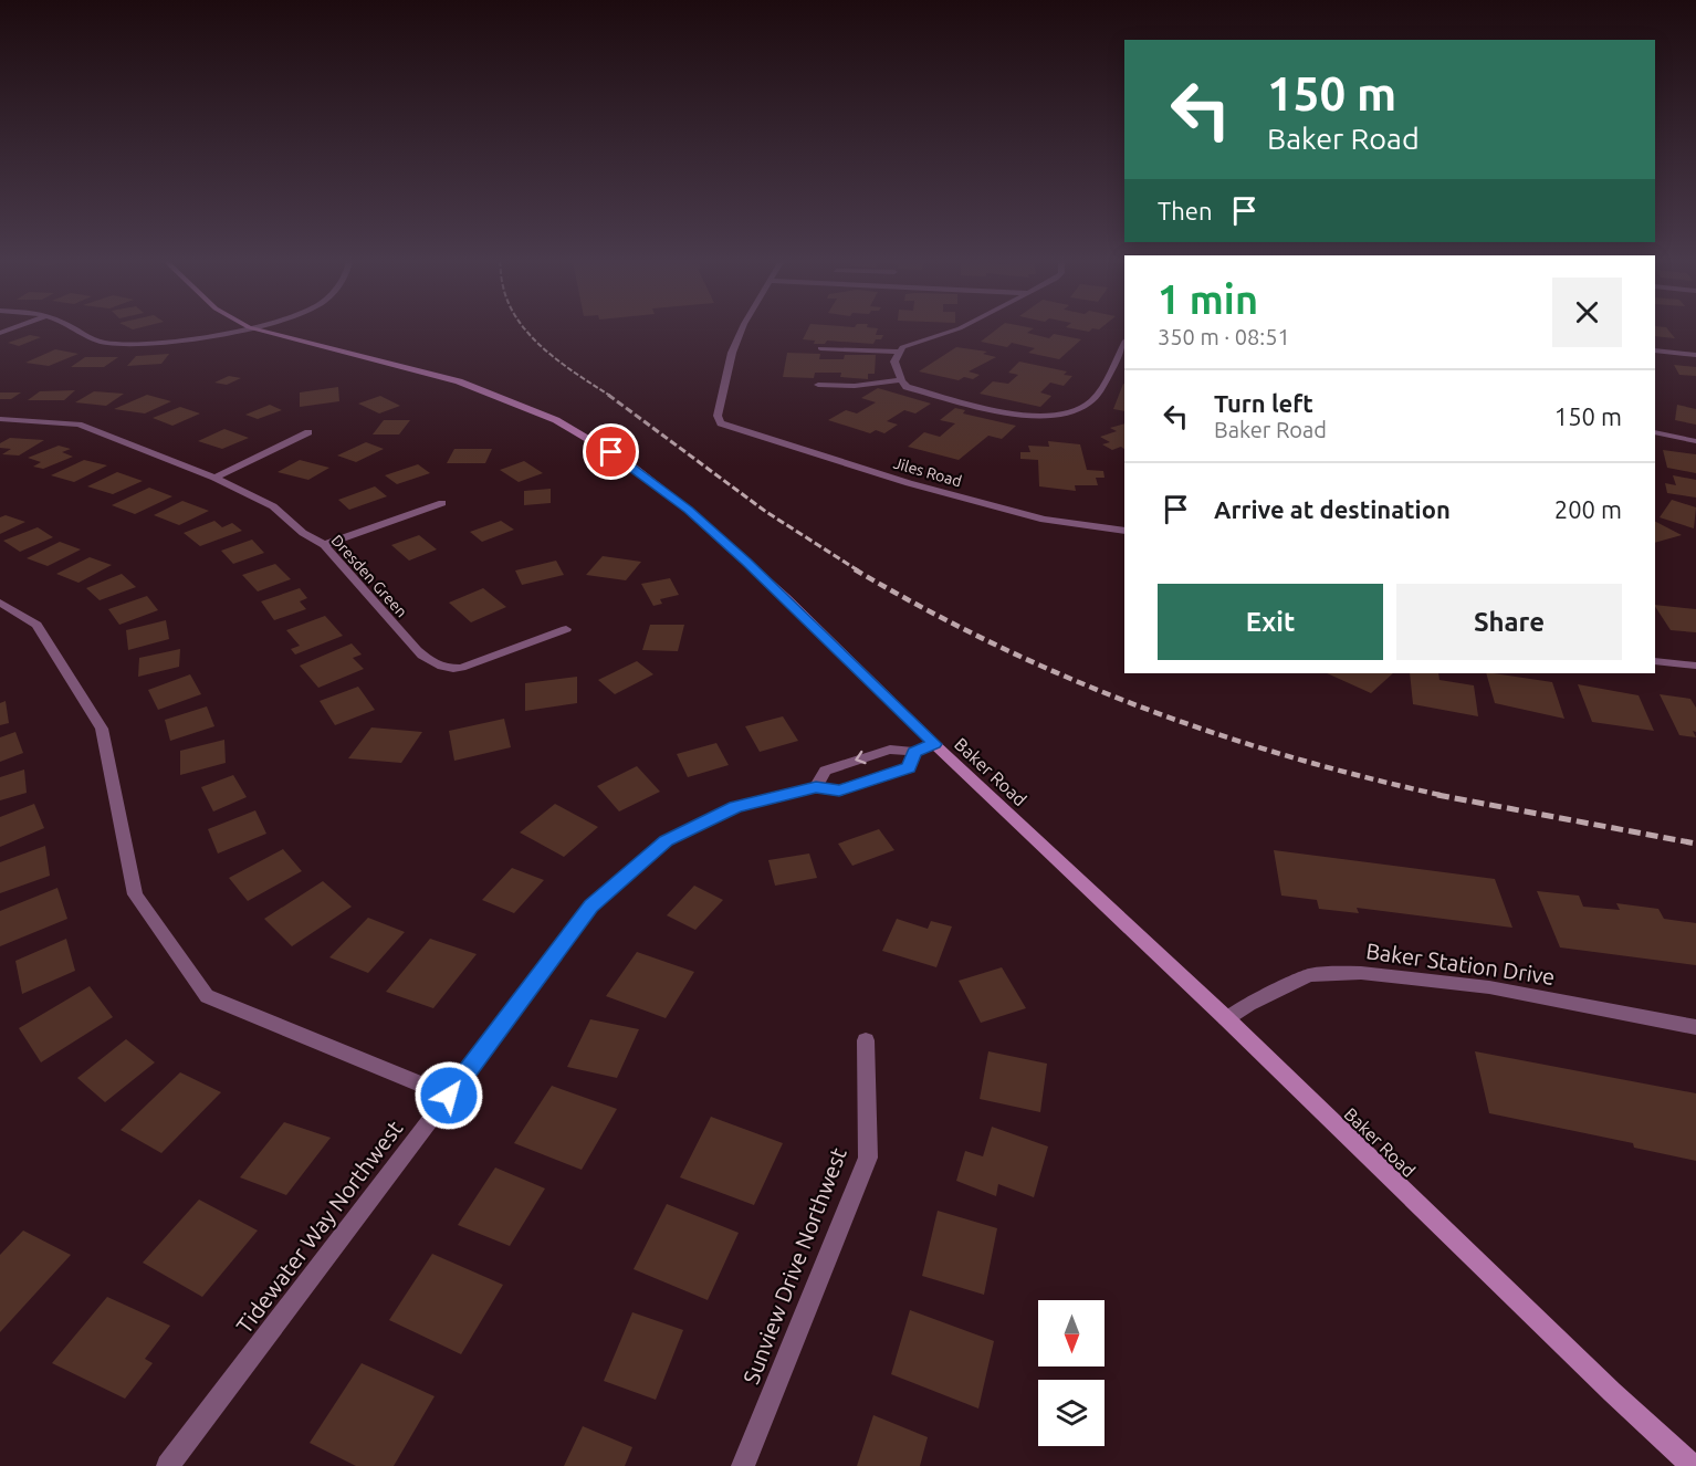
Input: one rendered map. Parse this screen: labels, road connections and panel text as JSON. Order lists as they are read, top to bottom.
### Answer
{
  "streets": {
    "main road": ["Baker Road"],
    "street": [
      "Jiles Road",
      "Dresden Green",
      "Baker Station Drive",
      "Tidewater Way Northwest",
      "Sunview Drive Northwest"
    ]
  },
  "crossings": [
    ["Baker Road", "Baker Station Drive"],
    ["Baker Road", "Tidewater Way Northwest"]
  ],
  "north": "bottom",
  "page": {
    "turn": ["150 m", "Baker Road"],
    "then": "Then",
    "heading": ["1 min", "350 m · 08:51"],
    "list": [
      {
        "name": "Turn left",
        "note": "Baker Road",
        "value": "150 m"
      },
      {
        "name": "Arrive at destination",
        "value": "200 m"
      }
    ],
    "buttons": ["Exit", "Share"]
  }
}
